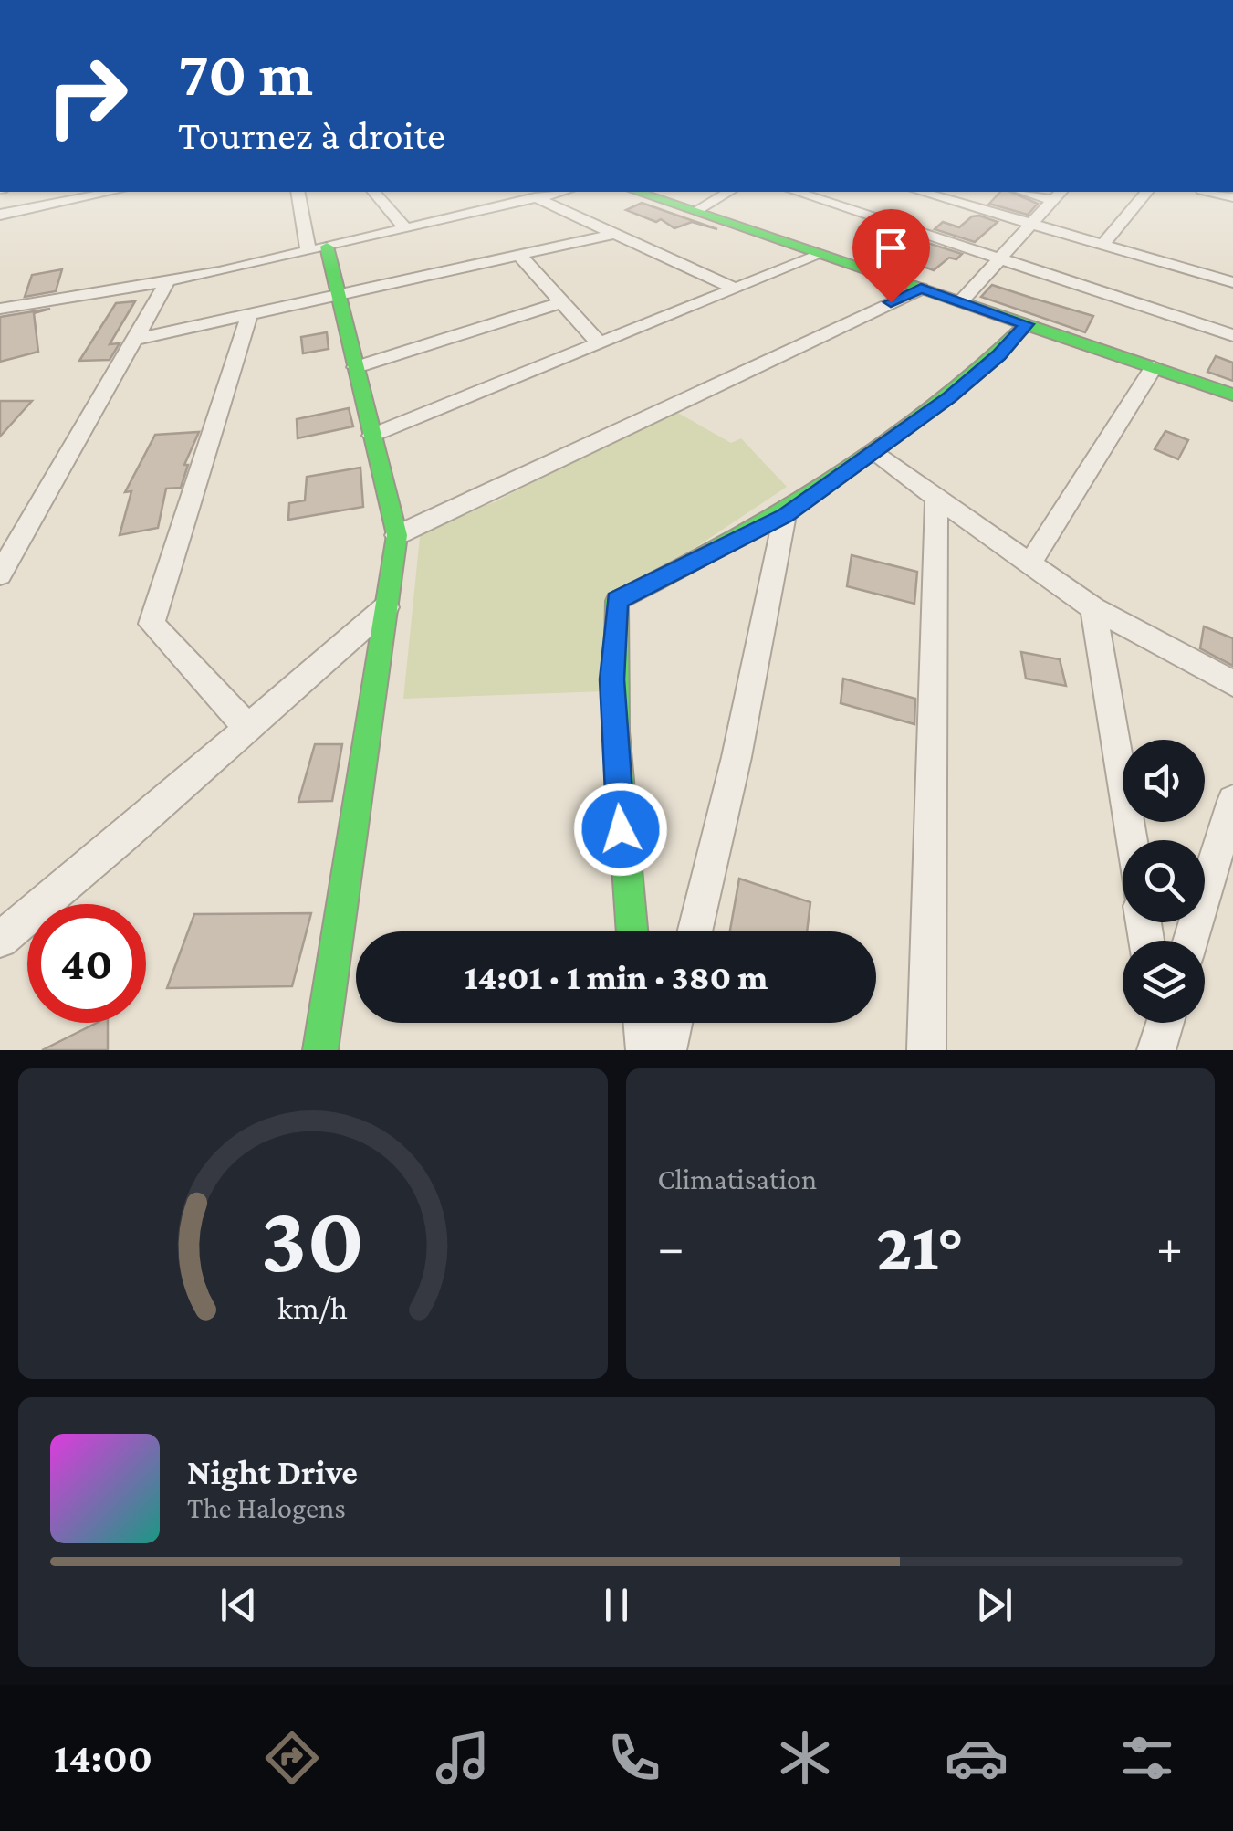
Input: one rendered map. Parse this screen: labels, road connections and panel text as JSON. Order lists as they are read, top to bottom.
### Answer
{
  "page": {
    "turn": ["70 m", "Tournez à droite"],
    "limit": "40",
    "trip": "14:01 · 1 min · 380 m",
    "tile": "Climatisation",
    "heat": ["−", "21°", "+"],
    "song": ["Night Drive", "The Halogens"],
    "tabs": "14:00",
    "gauge": ["30", "km/h"]
  }
}
